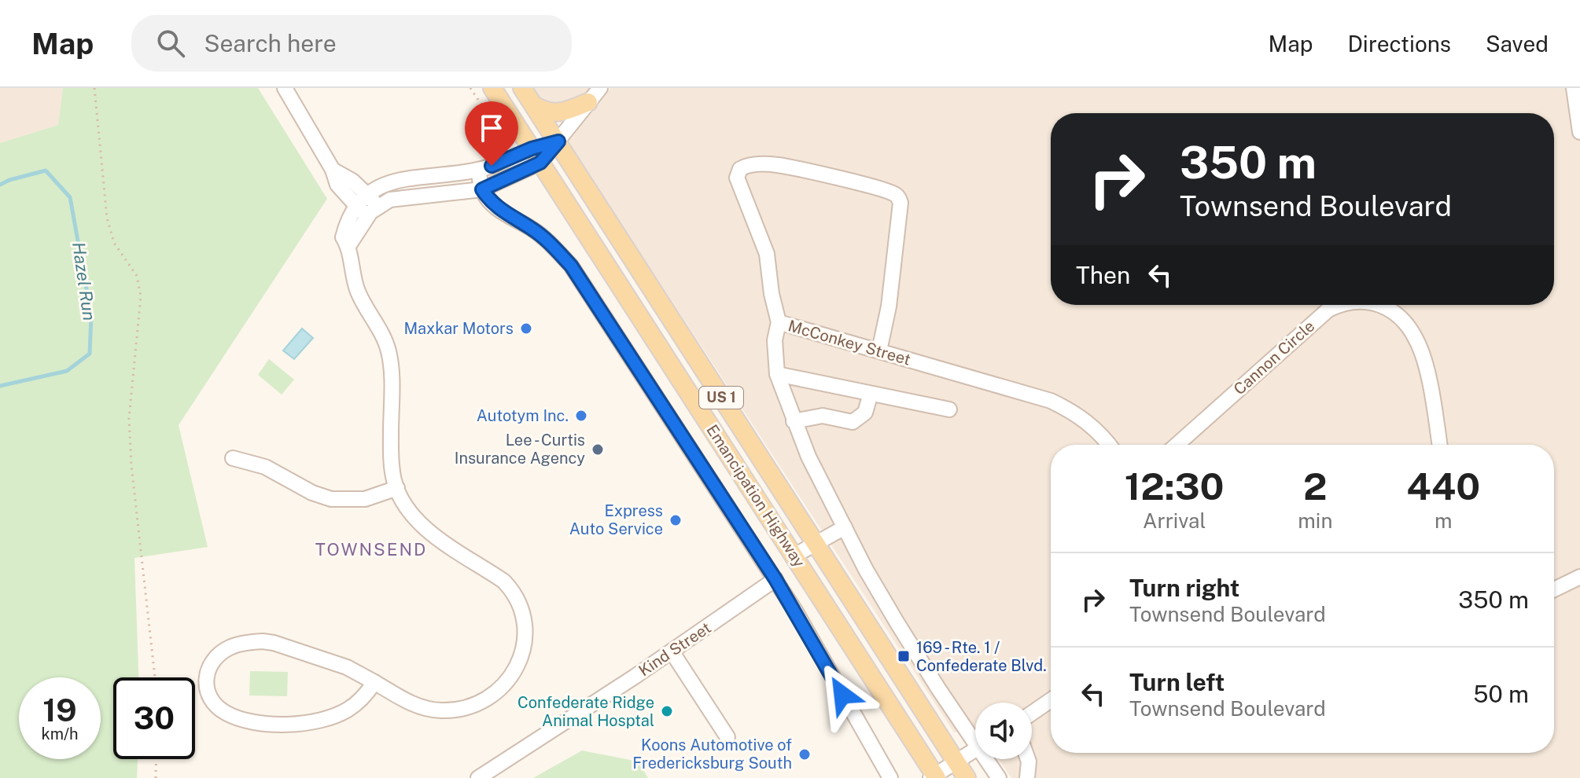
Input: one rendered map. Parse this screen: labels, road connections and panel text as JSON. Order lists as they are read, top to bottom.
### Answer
{
  "streets": {
    "main road": ["US 1", "Emancipation Highway"],
    "street": ["McConkey Street", "Cannon Circle", "Kind Street"]
  },
  "districts": ["TOWNSEND"],
  "water": ["Hazel Run"],
  "places": {
    "other": [
      "Maxkar Motors",
      "Autotym Inc.",
      "Lee - Curtis Insurance Agency",
      "Express Auto Service",
      "Confederate Ridge Animal Hosptal",
      "Koons Automotive of Fredericksburg South"
    ],
    "transit": ["169 - Rte. 1 / Confederate Blvd."]
  },
  "page": {
    "header": "Map",
    "search": "Search here",
    "nav": ["Map", "Directions", "Saved"],
    "turn": ["350 m", "Townsend Boulevard"],
    "then": "Then",
    "eta": [
      "12:30",
      "Arrival",
      "2",
      "min",
      "440",
      "m"
    ],
    "list": [
      {
        "name": "Turn right",
        "note": "Townsend Boulevard",
        "value": "350 m"
      },
      {
        "name": "Turn left",
        "note": "Townsend Boulevard",
        "value": "50 m"
      }
    ],
    "speed": "19 km/h",
    "limit": "30"
  }
}
